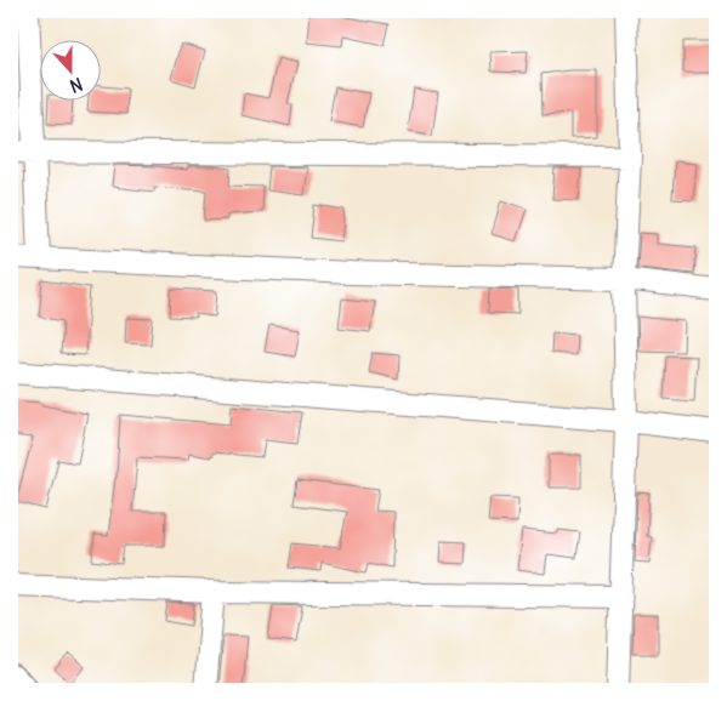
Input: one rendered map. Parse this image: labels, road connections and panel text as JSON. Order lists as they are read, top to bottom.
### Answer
{
  "north": "bottom"
}
